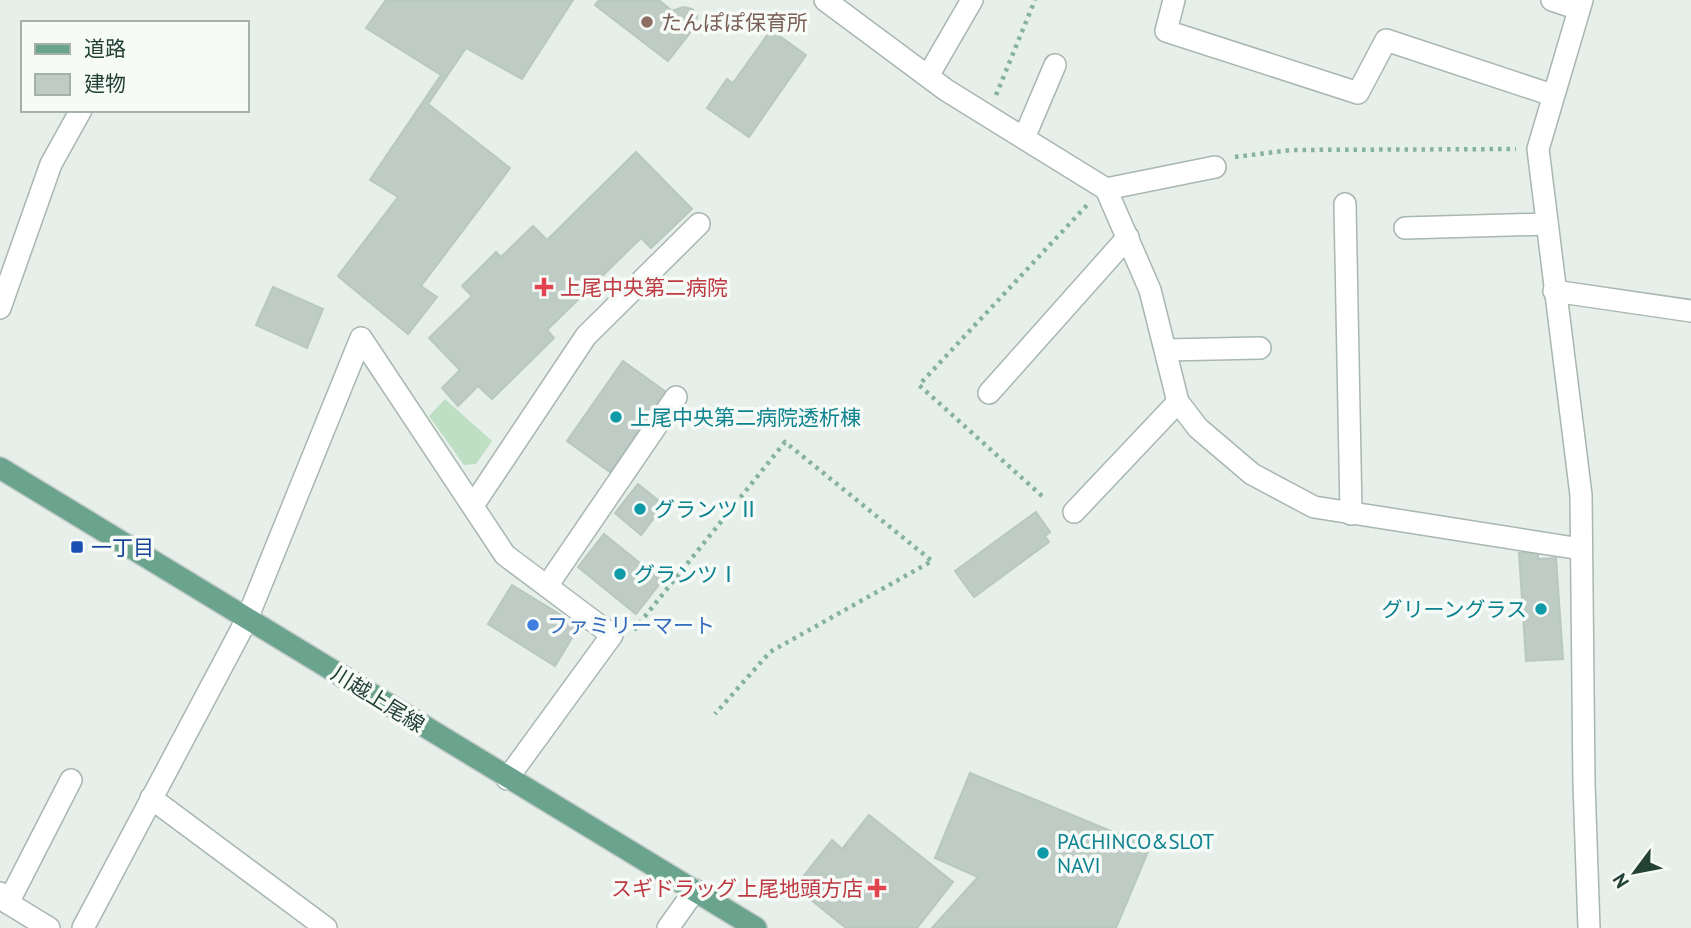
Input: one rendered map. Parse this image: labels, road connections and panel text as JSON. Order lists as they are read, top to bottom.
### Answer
{
  "streets": {
    "main road": ["川越上尾線"]
  },
  "places": {
    "other": [
      "たんぽぽ保育所",
      "上尾中央第二病院透析棟",
      "グランツⅡ",
      "グランツⅠ",
      "グリーングラス",
      "ファミリーマート",
      "PACHINCO&SLOT NAVI"
    ],
    "health": ["上尾中央第二病院", "スギドラッグ上尾地頭方店"],
    "transit": ["一丁目"]
  },
  "legend": ["道路", "建物"],
  "north": "bottom left"
}
